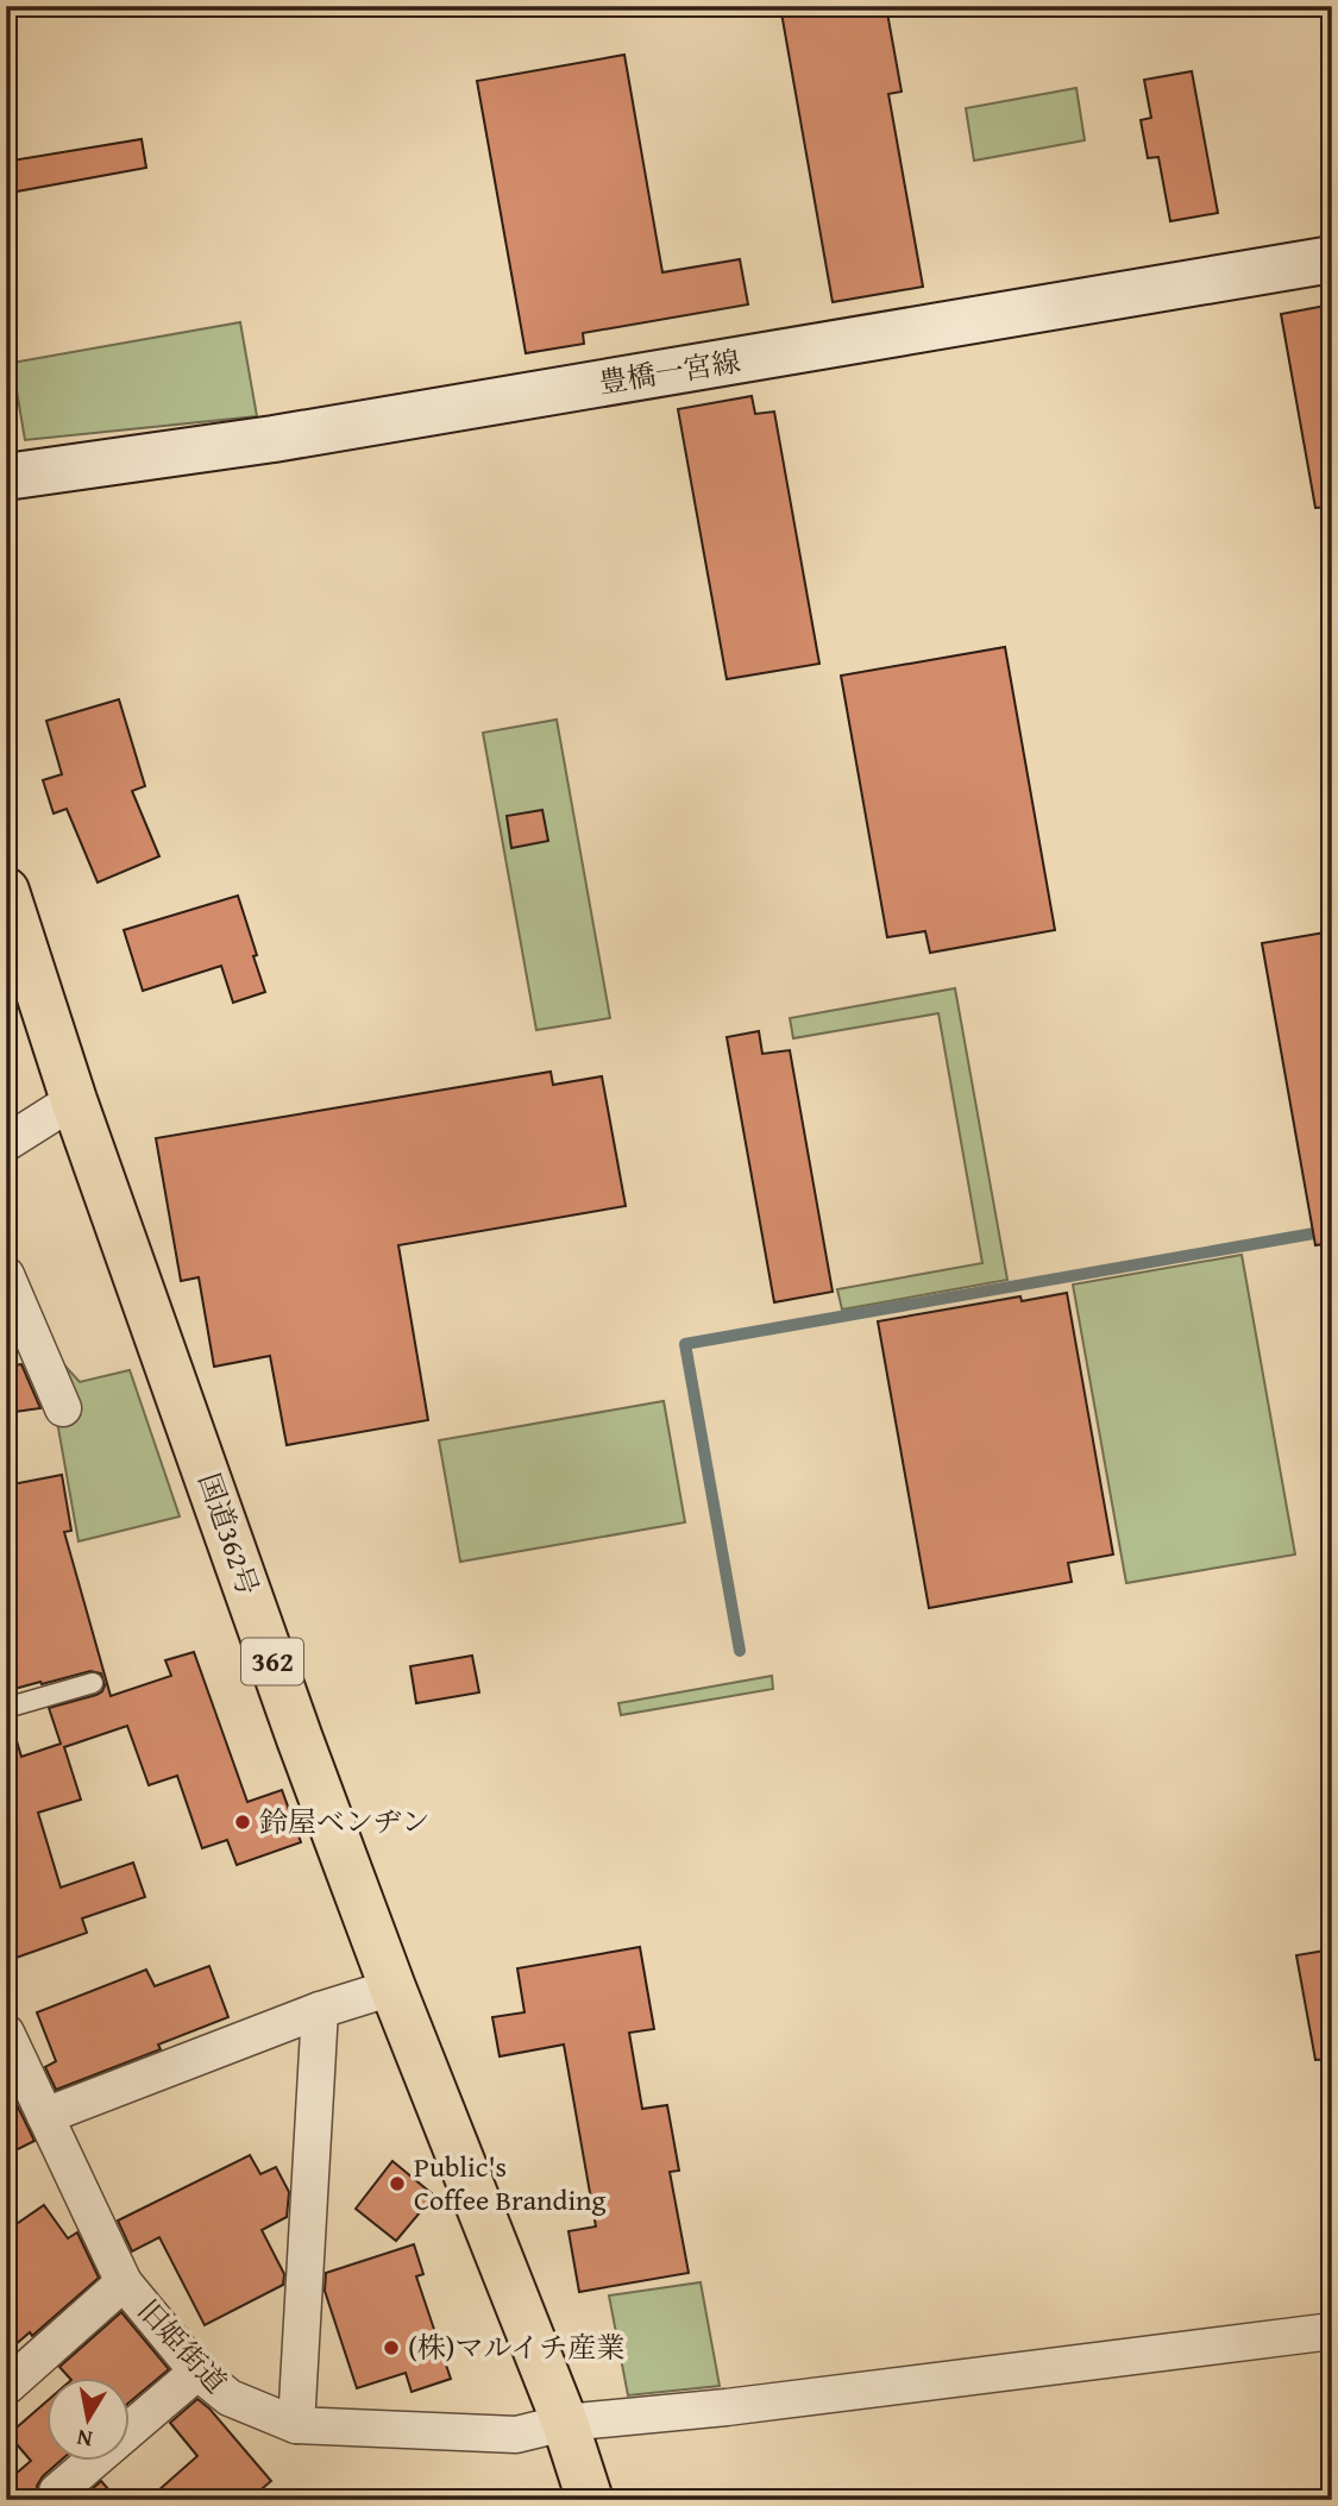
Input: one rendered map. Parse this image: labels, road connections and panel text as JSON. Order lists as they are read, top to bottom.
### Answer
{
  "streets": {
    "highway": ["国道362号", "362"],
    "main road": ["豊橋一宮線"],
    "street": ["旧姫街道"]
  },
  "crossings": [
    ["国道362号", "旧姫街道"]
  ],
  "places": ["鈴屋ベンヂン", "Public's Coffee Branding", "(株)マルイチ産業"],
  "north": "bottom"
}
